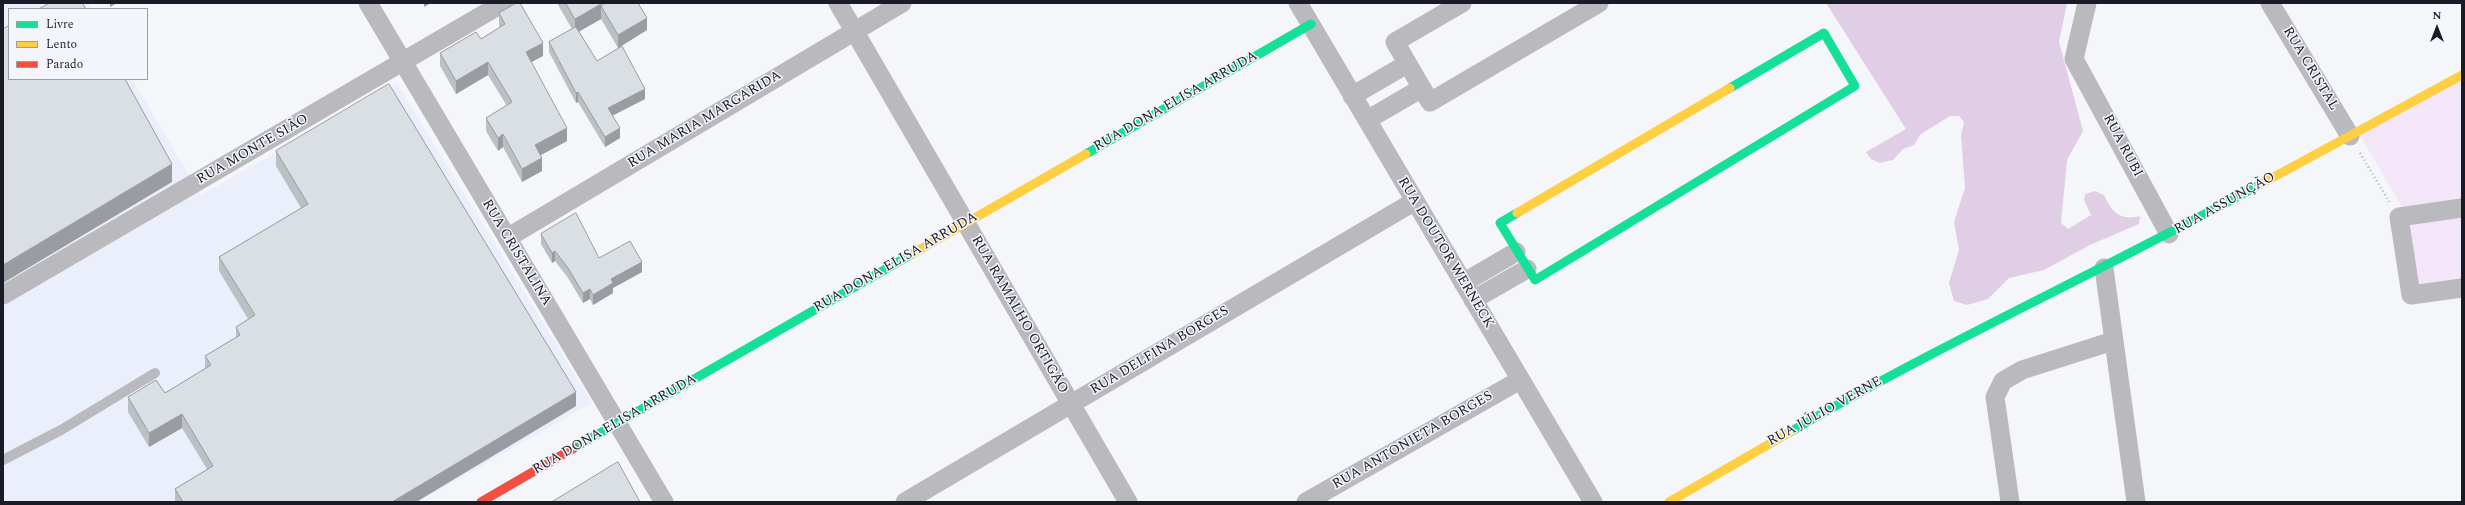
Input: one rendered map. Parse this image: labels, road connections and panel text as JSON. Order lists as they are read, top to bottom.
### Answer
{
  "streets": {
    "street": [
      "RUA CRISTAL",
      "RUA DONA ELISA ARRUDA",
      "RUA MARIA MARGARIDA",
      "RUA RUBI",
      "RUA MONTE SIÃO",
      "RUA ASSUNÇÃO",
      "RUA CRISTALINA",
      "RUA DOUTOR WERNECK",
      "RUA RAMALHO ORTIGÃO",
      "RUA DELFINA BORGES",
      "RUA JÚLIO VERNE",
      "RUA ANTONIETA BORGES"
    ]
  },
  "crossings": [
    ["RUA CRISTAL", "RUA ASSUNÇÃO"],
    ["RUA DONA ELISA ARRUDA", "RUA CRISTALINA"],
    ["RUA DONA ELISA ARRUDA", "RUA DOUTOR WERNECK"],
    ["RUA DONA ELISA ARRUDA", "RUA RAMALHO ORTIGÃO"],
    ["RUA MARIA MARGARIDA", "RUA CRISTALINA"],
    ["RUA MARIA MARGARIDA", "RUA RAMALHO ORTIGÃO"],
    ["RUA RUBI", "RUA ASSUNÇÃO"],
    ["RUA MONTE SIÃO", "RUA CRISTALINA"],
    ["RUA ASSUNÇÃO", "RUA JÚLIO VERNE"],
    ["RUA DOUTOR WERNECK", "RUA DELFINA BORGES"],
    ["RUA DOUTOR WERNECK", "RUA ANTONIETA BORGES"],
    ["RUA RAMALHO ORTIGÃO", "RUA DELFINA BORGES"]
  ],
  "legend": ["Livre", "Lento", "Parado"],
  "north": "top"
}
